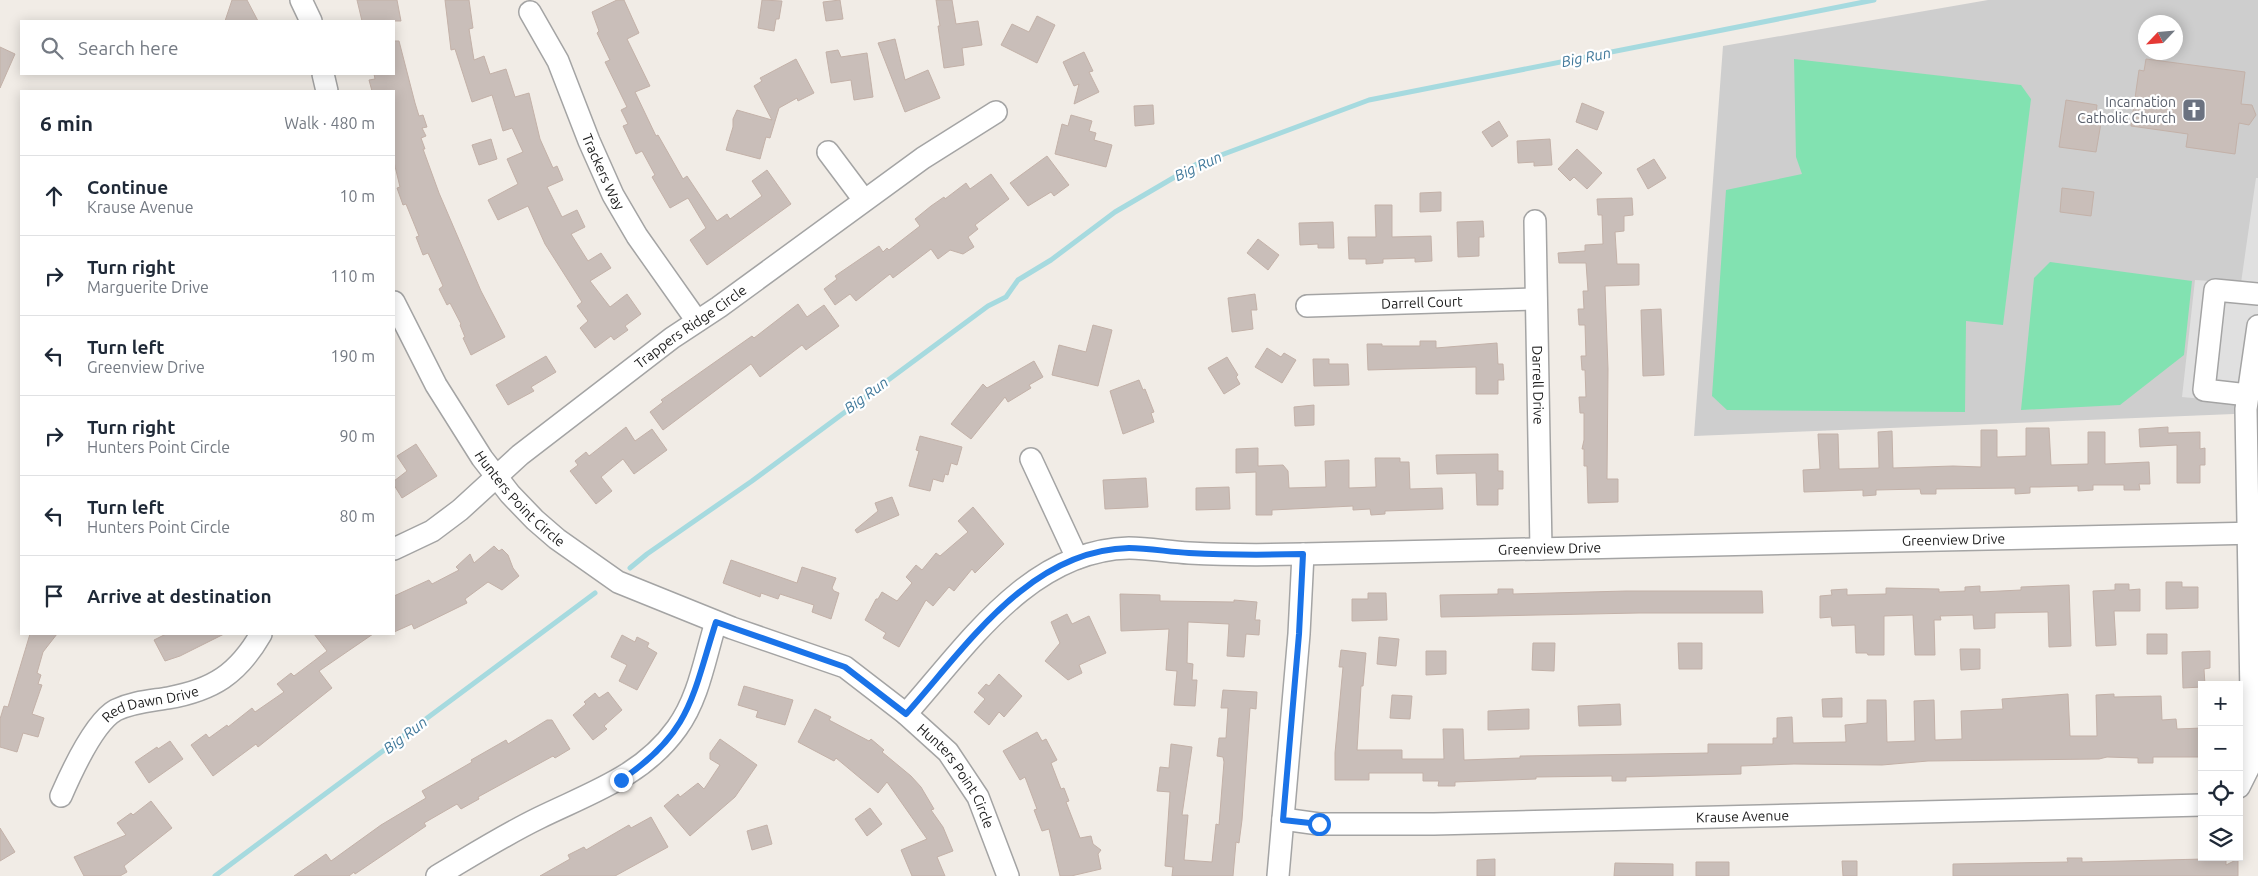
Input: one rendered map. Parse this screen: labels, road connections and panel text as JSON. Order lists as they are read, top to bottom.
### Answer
{
  "streets": {
    "street": [
      "Trackers Way",
      "Darrell Court",
      "Trappers Ridge Circle",
      "Darrell Drive",
      "Hunters Point Circle",
      "Greenview Drive",
      "Red Dawn Drive",
      "Krause Avenue"
    ]
  },
  "crossings": [
    ["Trackers Way", "Trappers Ridge Circle"],
    ["Darrell Court", "Darrell Drive"],
    ["Trappers Ridge Circle", "Hunters Point Circle"],
    ["Darrell Drive", "Greenview Drive"],
    ["Hunters Point Circle", "Greenview Drive"]
  ],
  "water": ["Big Run"],
  "places": {
    "church": ["Incarnation Catholic Church"]
  },
  "north": "bottom left",
  "page": {
    "search": "Search here",
    "heading": ["6 min", "Walk · 480 m"],
    "list": [
      ["Continue", "Krause Avenue", "10 m"],
      ["Turn right", "Marguerite Drive", "110 m"],
      ["Turn left", "Greenview Drive", "190 m"],
      ["Turn right", "Hunters Point Circle", "90 m"],
      ["Turn left", "Hunters Point Circle", "80 m"],
      "Arrive at destination"
    ],
    "map_buttons": ["+", "−"]
  }
}
